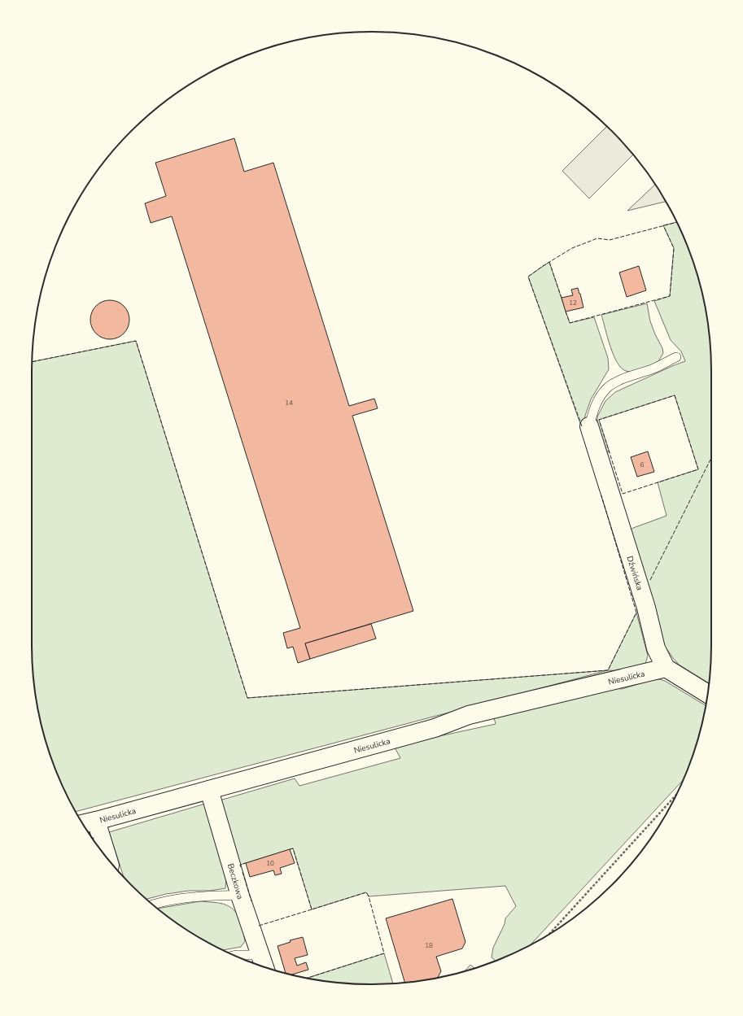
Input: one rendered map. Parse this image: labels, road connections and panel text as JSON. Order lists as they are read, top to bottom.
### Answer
{
  "streets": {
    "street": ["Dźwińska", "Niesulicka", "Beczkowa"]
  },
  "crossings": [
    ["Dźwińska", "Niesulicka"],
    ["Niesulicka", "Beczkowa"]
  ],
  "house_numbers": [
    "12",
    "14",
    "6",
    "10",
    "18"
  ]
}
